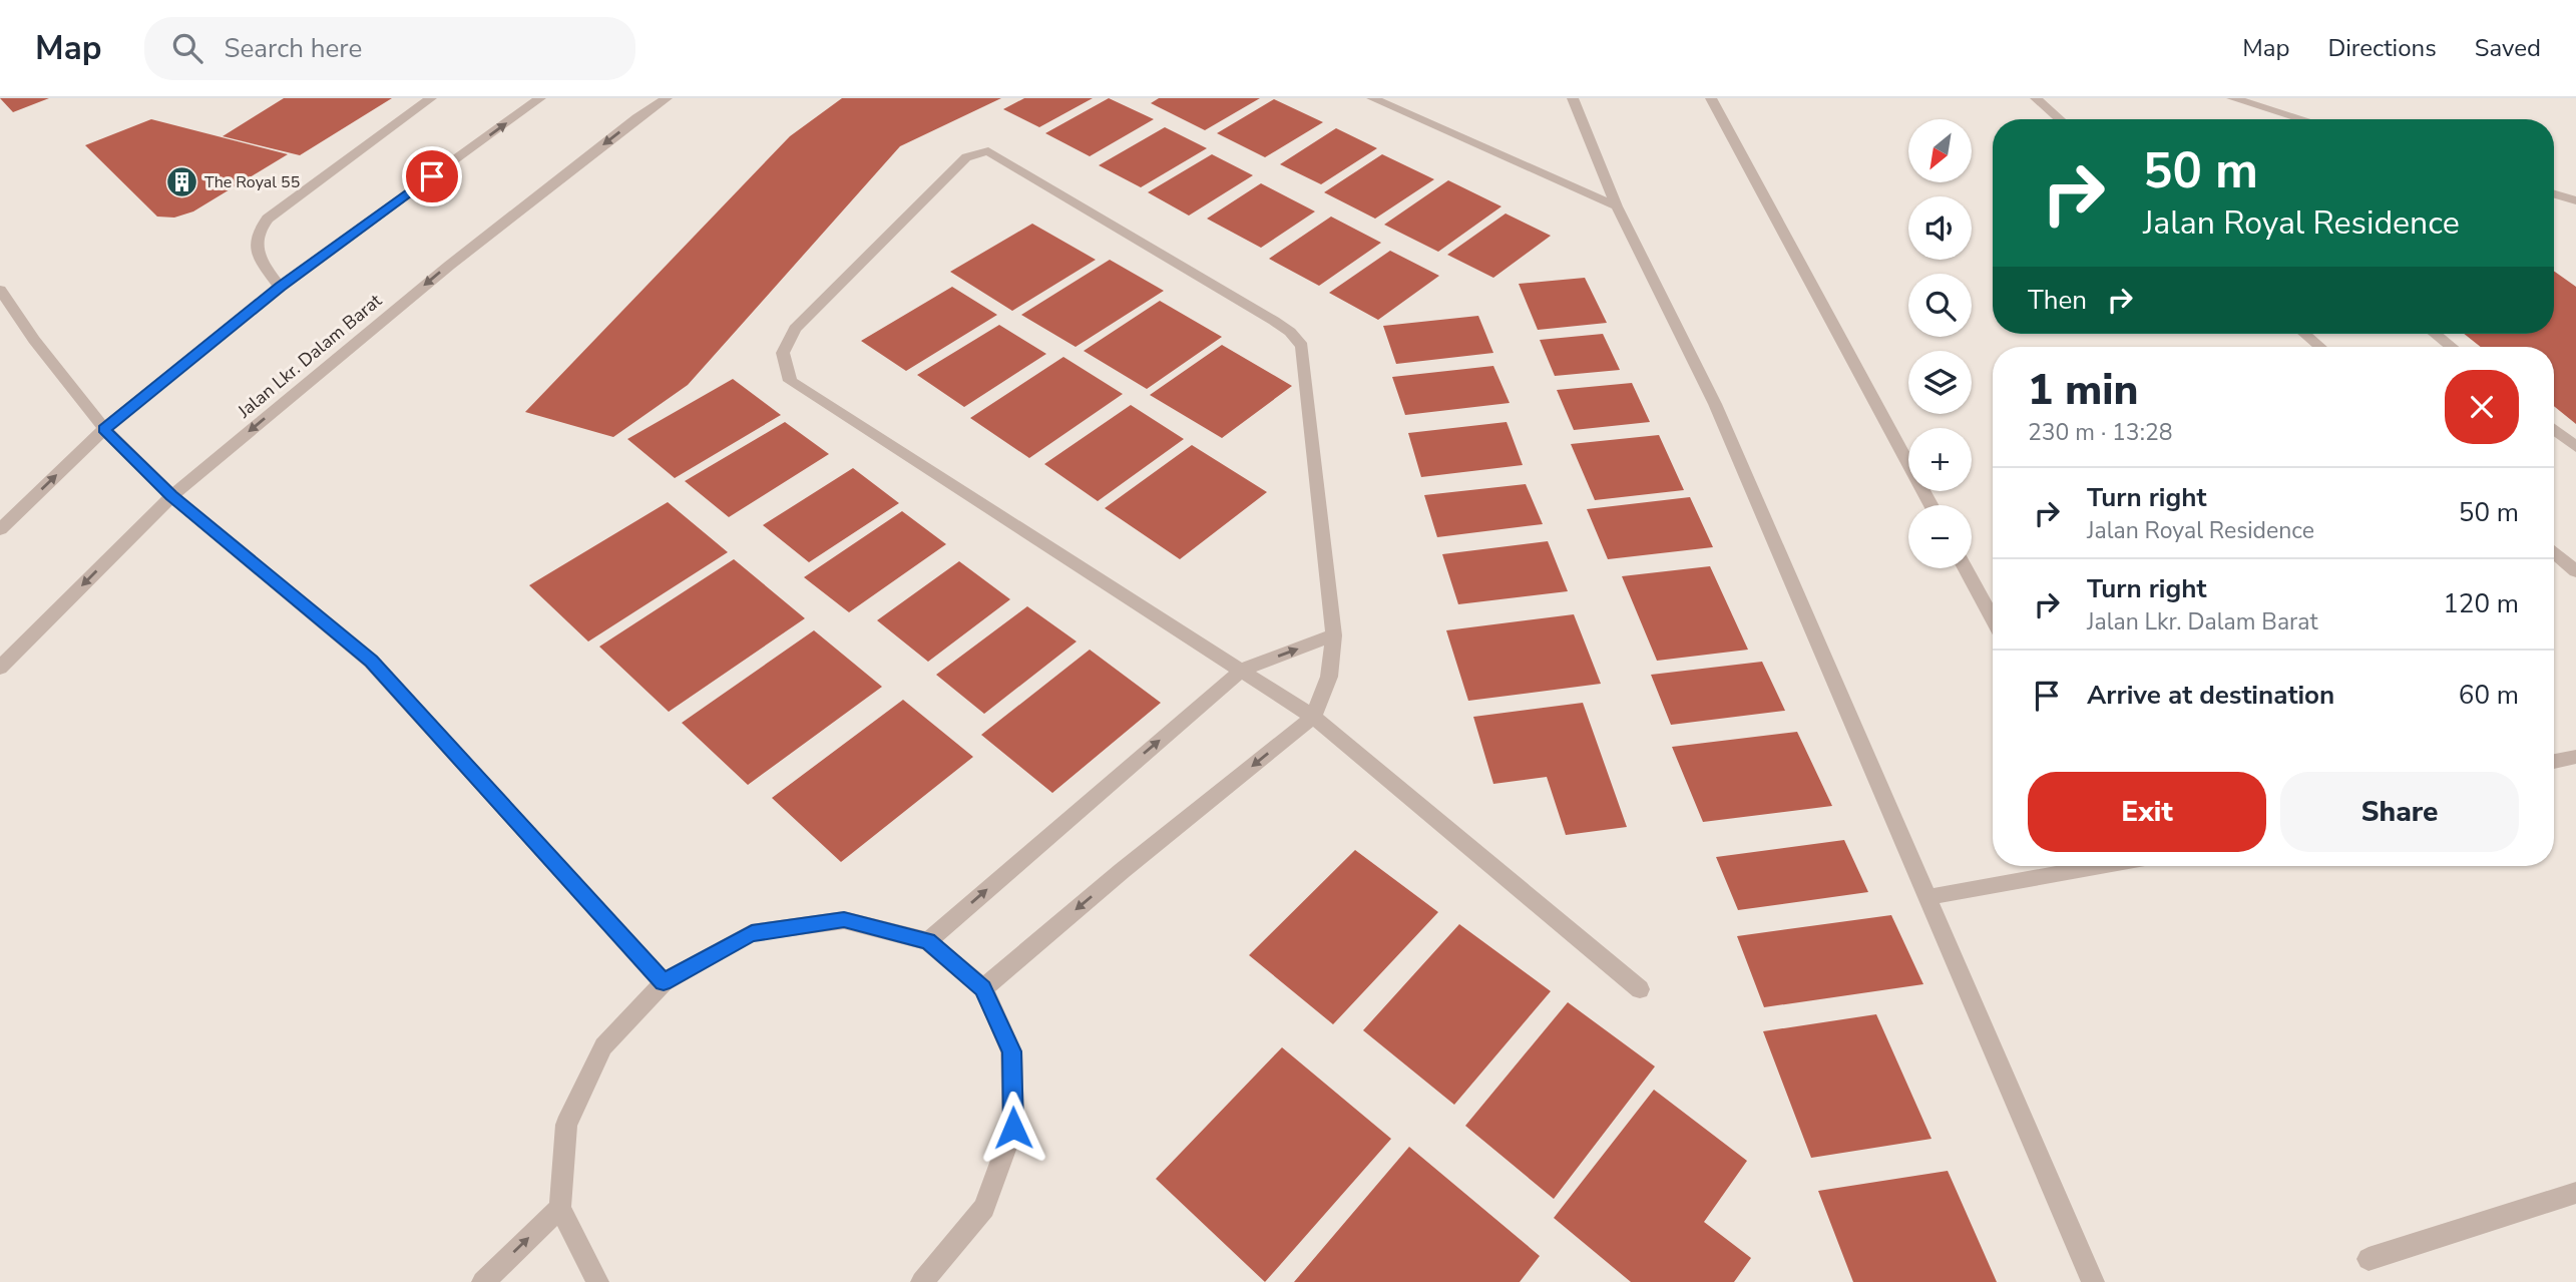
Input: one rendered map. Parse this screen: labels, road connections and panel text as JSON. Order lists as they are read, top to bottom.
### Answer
{
  "streets": {
    "street": ["Jalan Lkr. Dalam Barat"]
  },
  "places": {
    "building": ["The Royal 55"]
  },
  "north": "bottom left",
  "page": {
    "header": "Map",
    "search": "Search here",
    "nav": ["Map", "Directions", "Saved"],
    "map_buttons": ["+", "−"],
    "turn": ["50 m", "Jalan Royal Residence"],
    "then": "Then",
    "heading": ["1 min", "230 m · 13:28"],
    "list": [
      {
        "name": "Turn right",
        "note": "Jalan Royal Residence",
        "value": "50 m"
      },
      {
        "name": "Turn right",
        "note": "Jalan Lkr. Dalam Barat",
        "value": "120 m"
      },
      {
        "name": "Arrive at destination",
        "value": "60 m"
      }
    ],
    "buttons": ["Exit", "Share"]
  }
}
